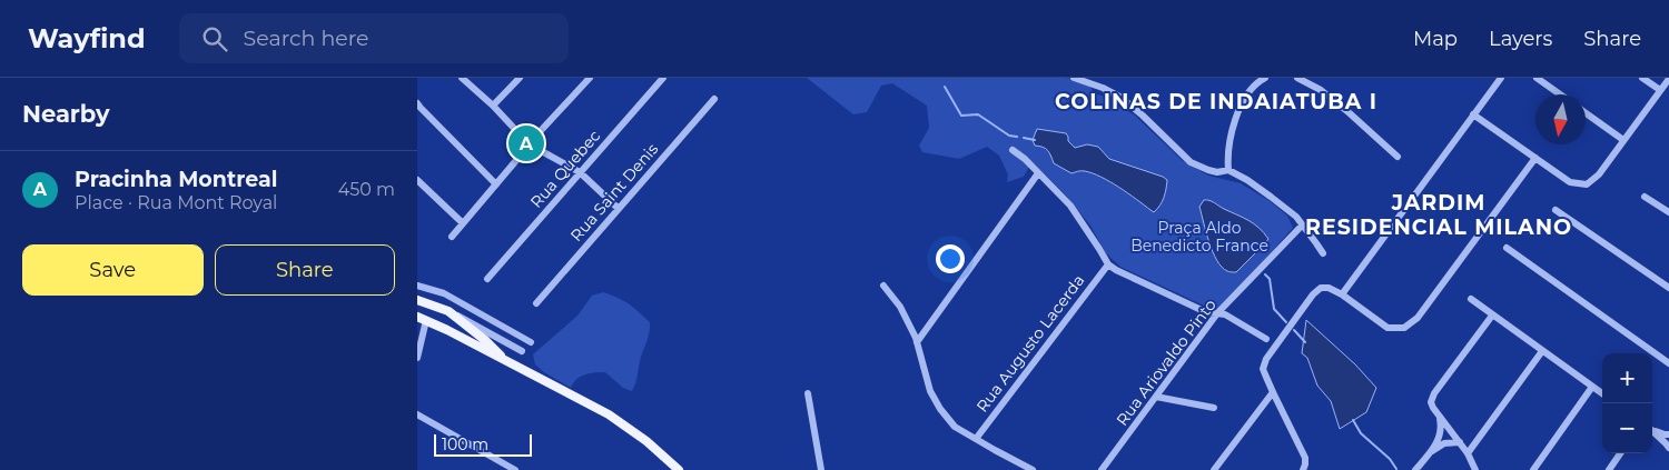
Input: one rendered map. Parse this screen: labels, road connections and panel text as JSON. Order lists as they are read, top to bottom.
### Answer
{
  "streets": {
    "street": [
      "Rua Quebec",
      "Rua Saint Denis",
      "Rua Augusto Lacerda",
      "Rua Ariovaldo Pinto"
    ]
  },
  "districts": ["COLINAS DE INDAIATUBA I", "JARDIM RESIDENCIAL MILANO"],
  "parks": ["Praça Aldo Benedicto France"],
  "scale_bar": "100 m",
  "north": "bottom",
  "page": {
    "header": "Wayfind",
    "search": "Search here",
    "nav": ["Map", "Layers", "Share"],
    "heading": "Nearby",
    "pins": "A",
    "list": [
      {
        "mark": "A",
        "name": "Pracinha Montreal",
        "note": "Place · Rua Mont Royal",
        "value": "450 m"
      }
    ],
    "buttons": ["Save", "Share"],
    "map_buttons": ["+", "−"],
    "scale": "100 m"
  }
}
